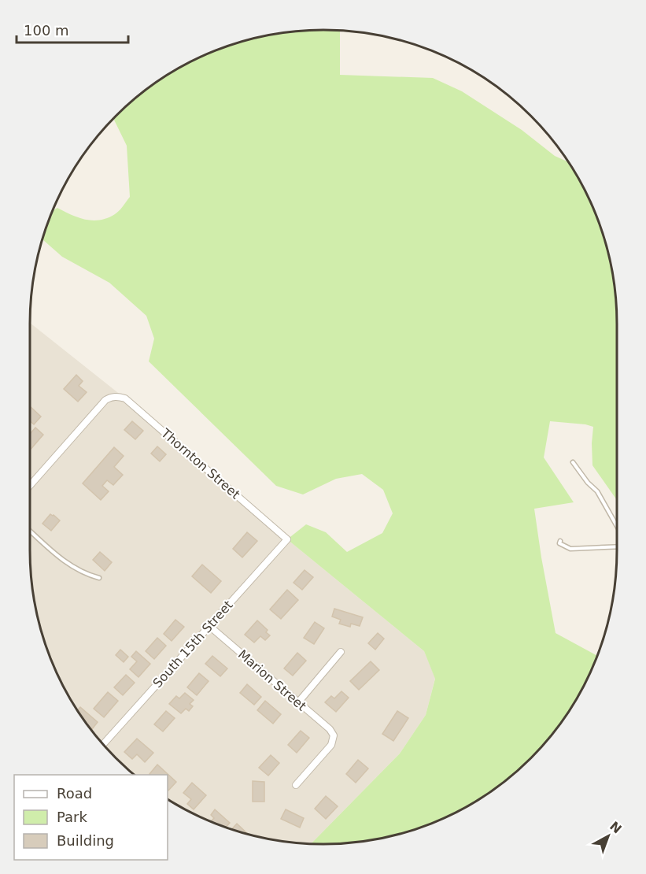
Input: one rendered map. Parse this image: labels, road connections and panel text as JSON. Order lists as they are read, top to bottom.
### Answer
{
  "streets": {
    "street": ["Thornton Street", "South 15th Street", "Marion Street"]
  },
  "crossings": [
    ["Thornton Street", "South 15th Street"],
    ["South 15th Street", "Marion Street"]
  ],
  "legend": ["Road", "Park", "Building"],
  "scale_bar": "100 m",
  "north": "top right"
}
